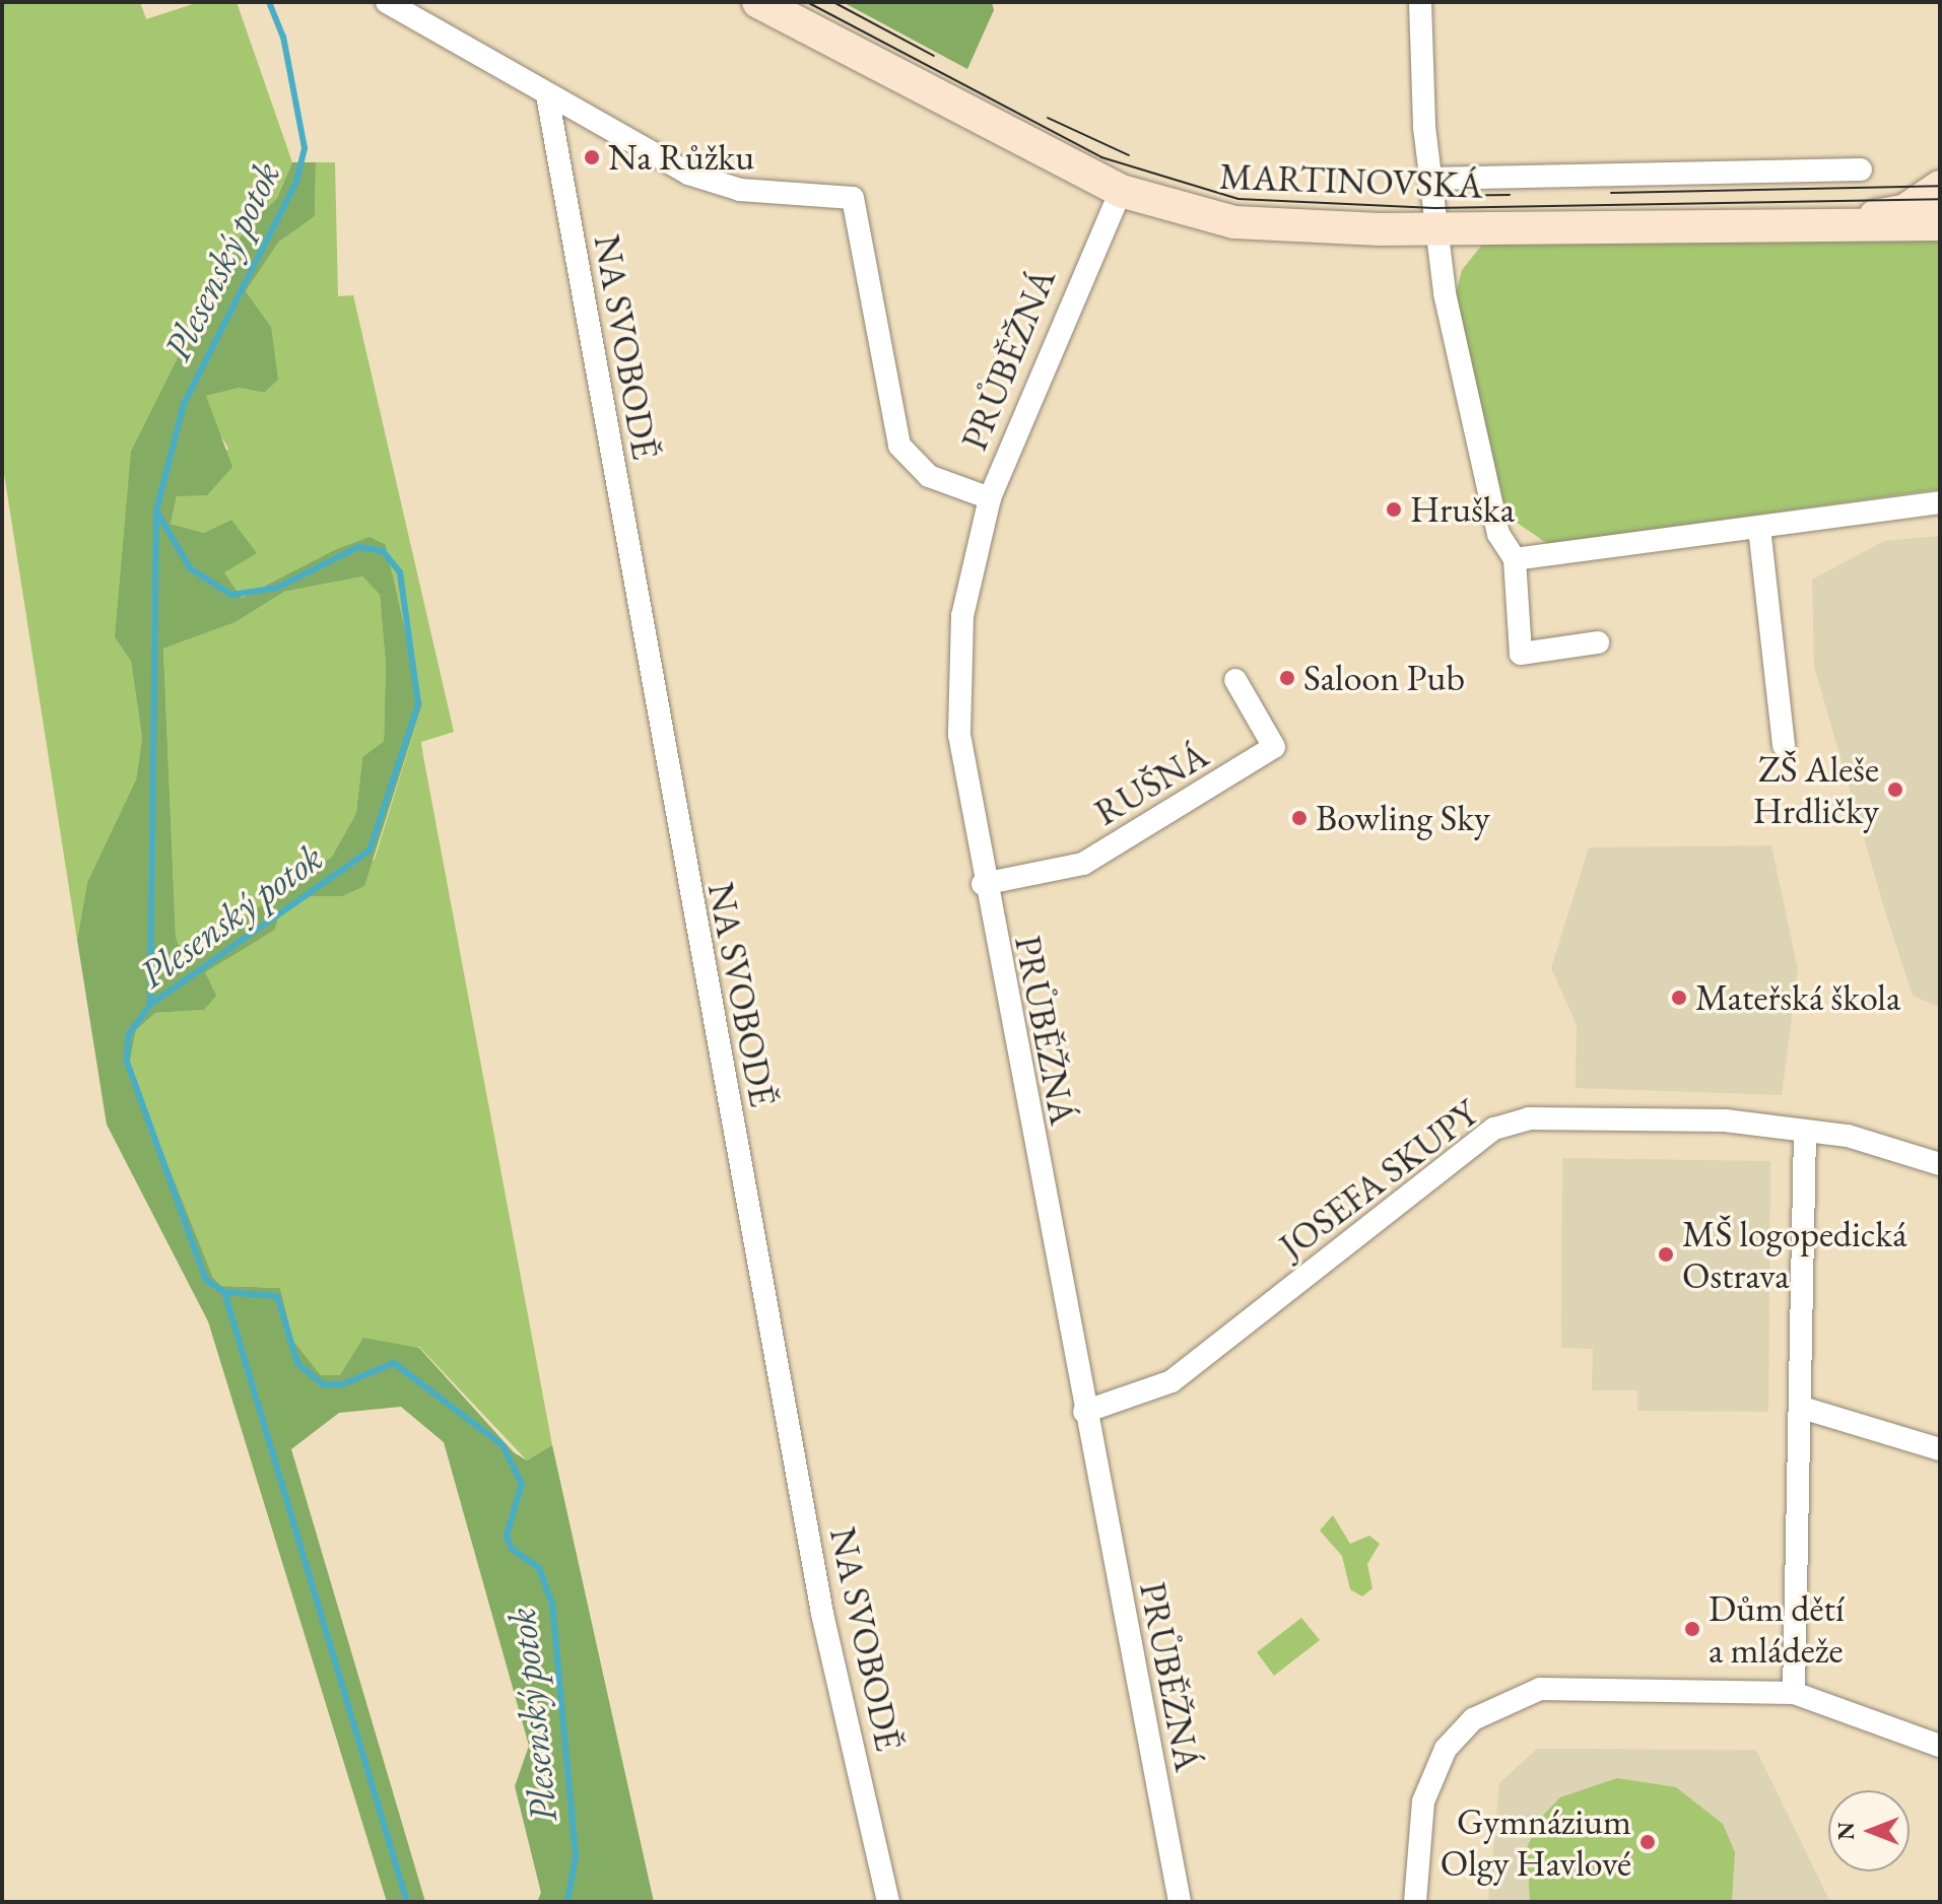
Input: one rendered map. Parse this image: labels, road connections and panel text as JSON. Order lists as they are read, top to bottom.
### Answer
{
  "streets": {
    "street": [
      "MARTINOVSKÁ",
      "NA SVOBODĚ",
      "PRŮBĚŽNÁ",
      "RUŠNÁ",
      "JOSEFA SKUPY"
    ]
  },
  "crossings": [
    ["MARTINOVSKÁ", "PRŮBĚŽNÁ"],
    ["PRŮBĚŽNÁ", "RUŠNÁ"],
    ["PRŮBĚŽNÁ", "JOSEFA SKUPY"]
  ],
  "water": ["Plesenský potok"],
  "places": [
    "Na Růžku",
    "Hruška",
    "Saloon Pub",
    "ZŠ Aleše Hrdličky",
    "Bowling Sky",
    "Mateřská škola",
    "MŠ logopedická Ostrava",
    "Dům dětí a mládeže",
    "Gymnázium Olgy Havlové"
  ],
  "north": "left"
}
